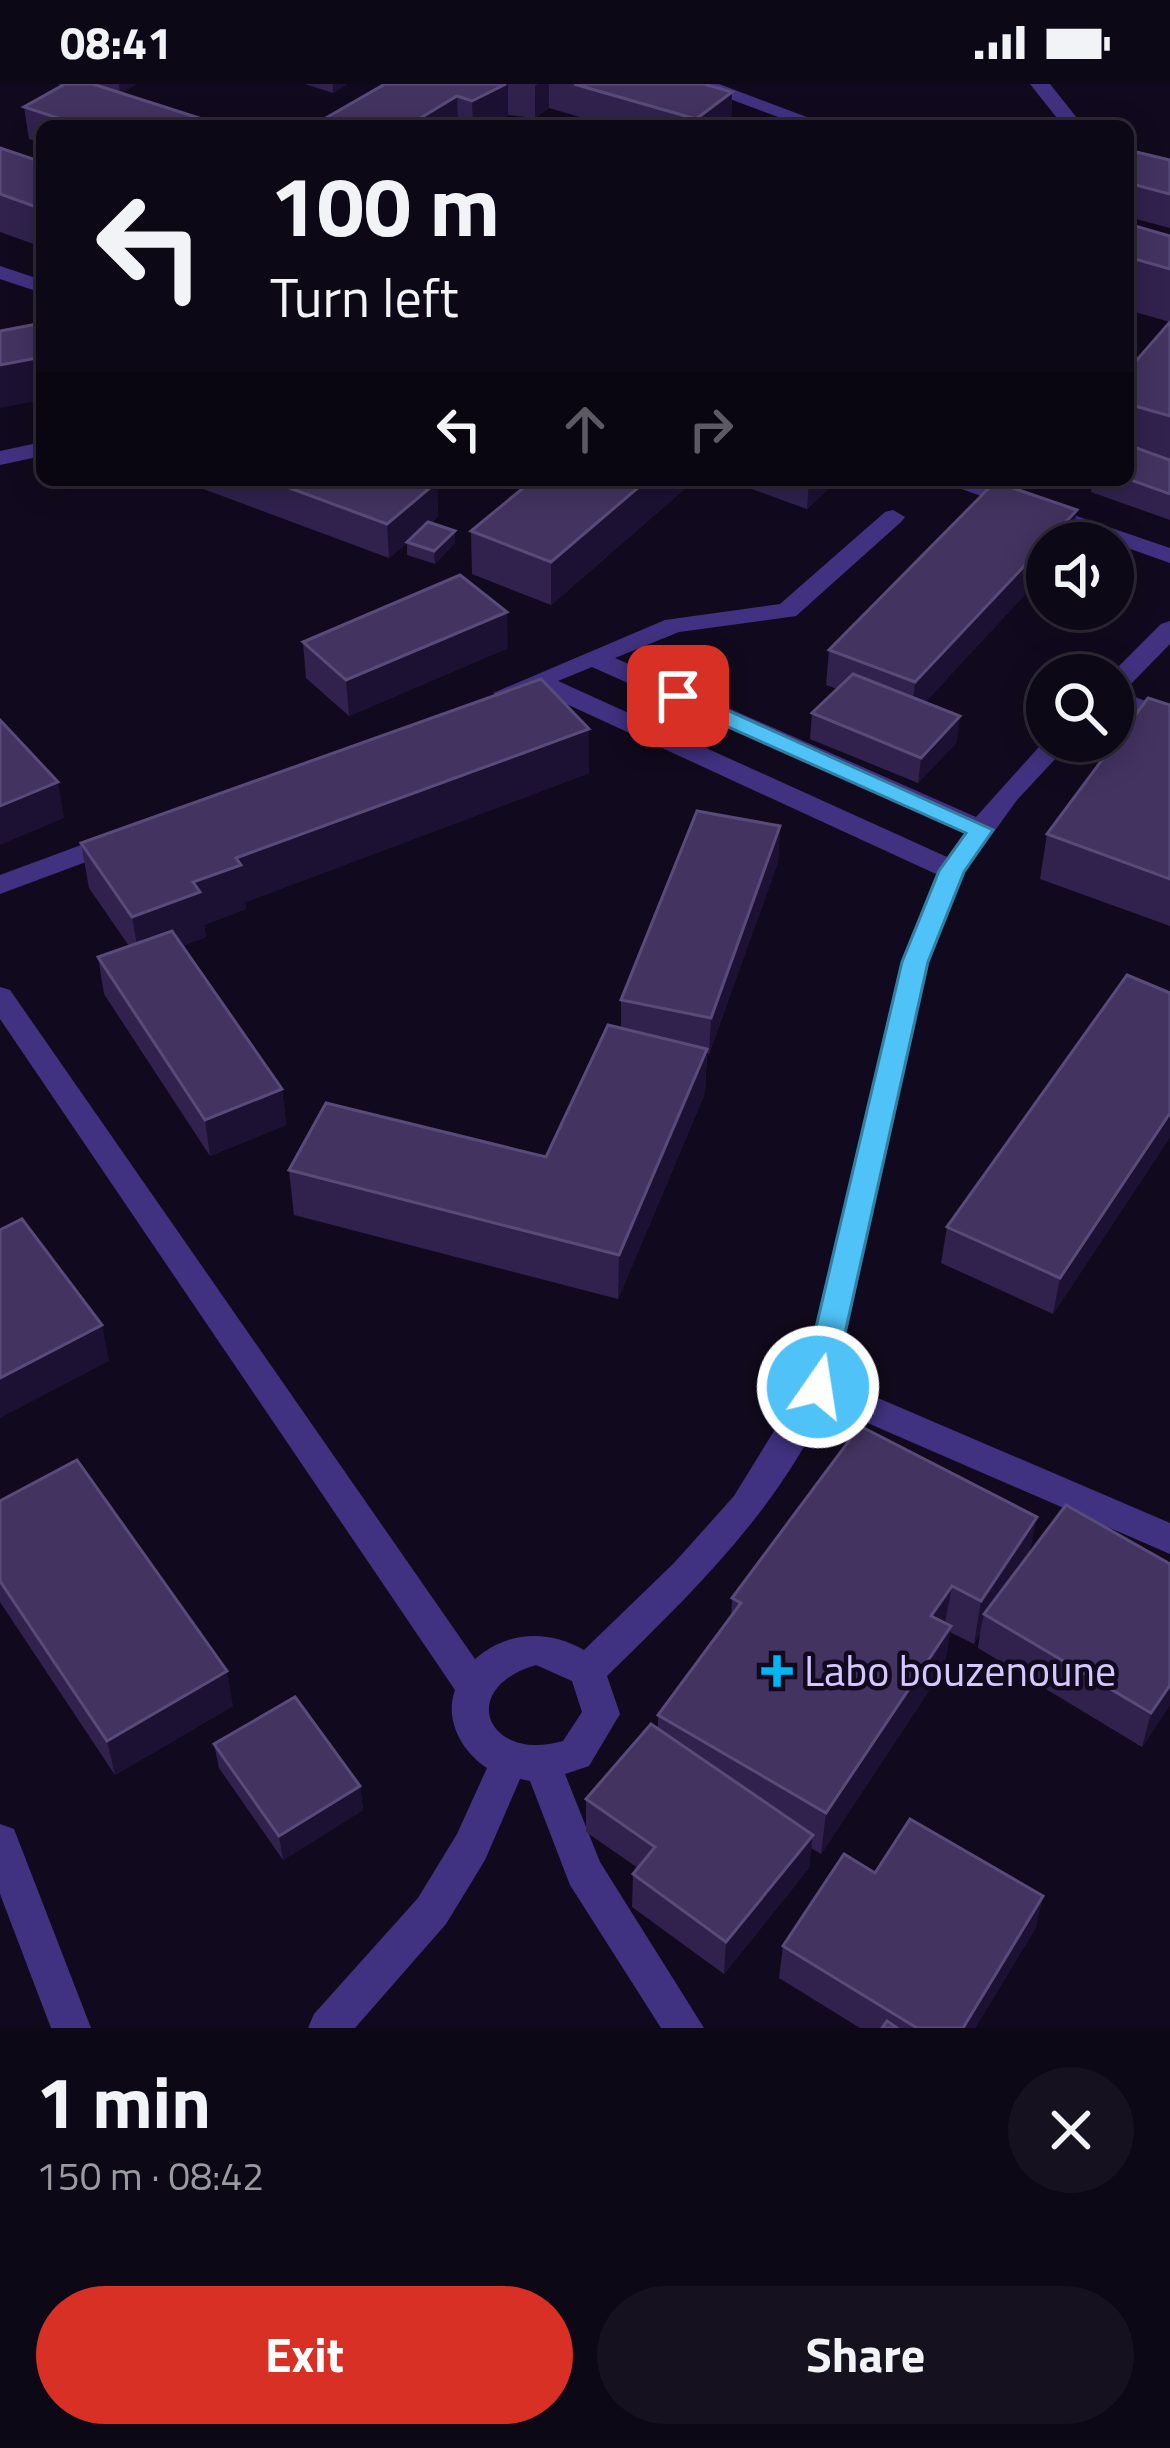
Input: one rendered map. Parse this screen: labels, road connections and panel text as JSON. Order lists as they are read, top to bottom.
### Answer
{
  "places": {
    "health": ["Labo bouzenoune"]
  },
  "page": {
    "status": "08:41",
    "turn": ["100 m", "Turn left"],
    "heading": ["1 min", "150 m · 08:42"],
    "buttons": ["Exit", "Share"]
  }
}
